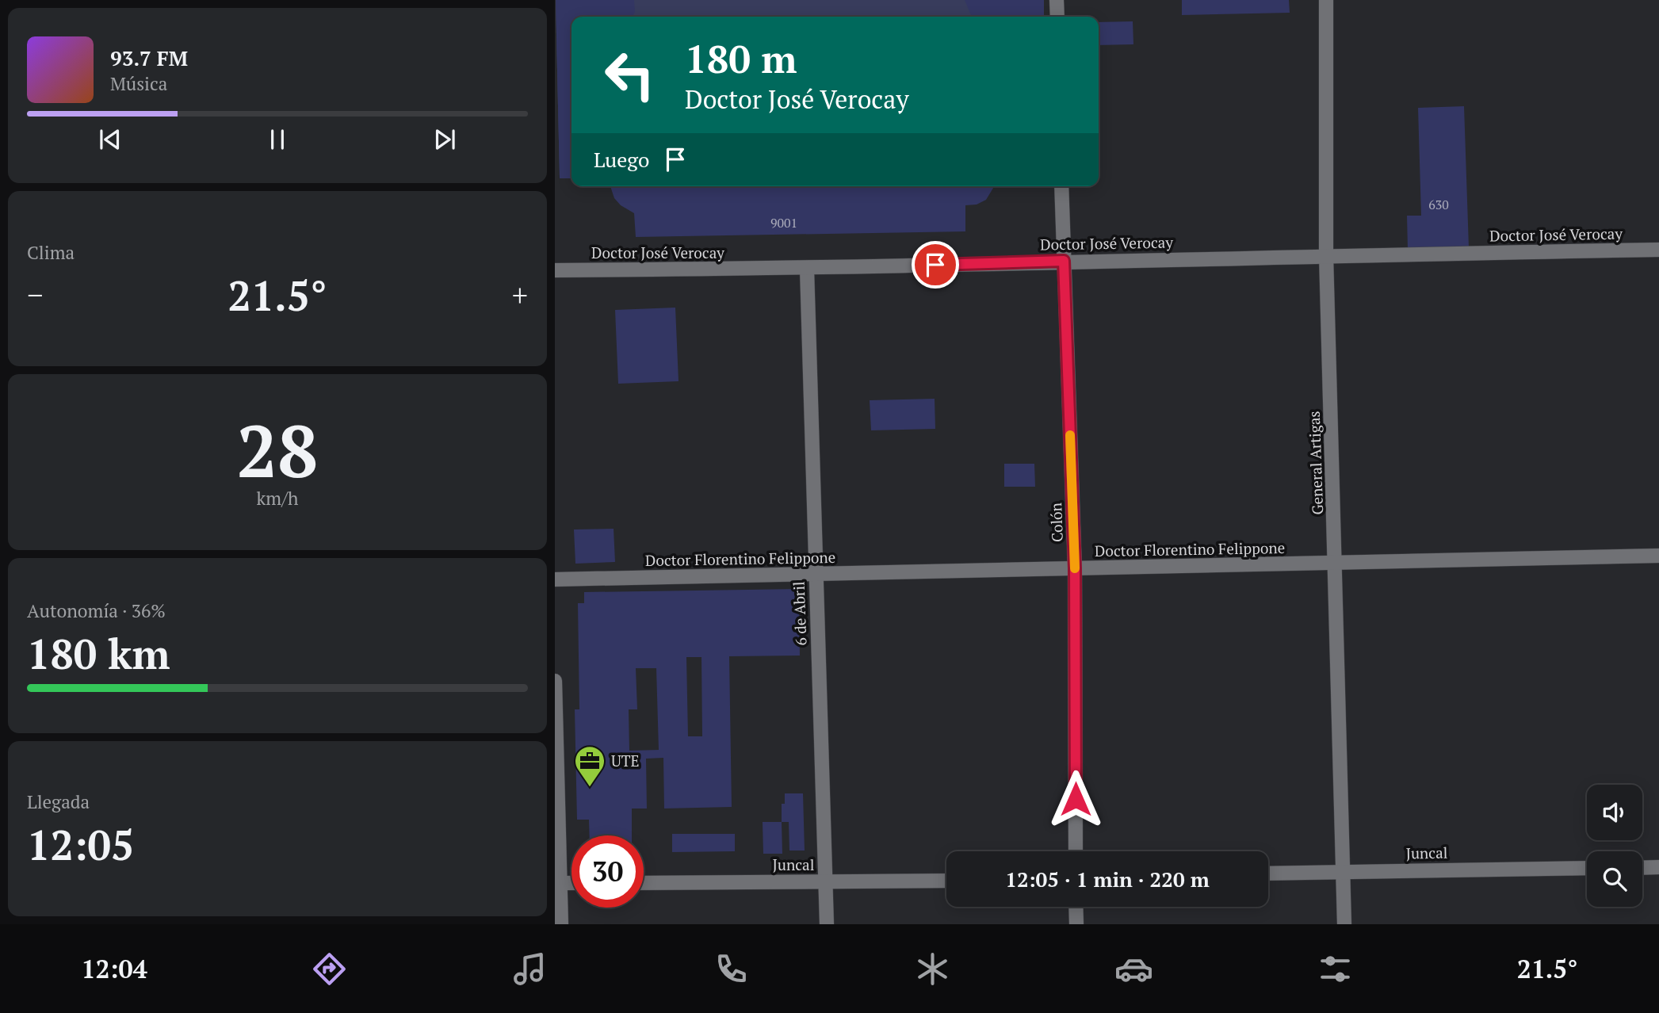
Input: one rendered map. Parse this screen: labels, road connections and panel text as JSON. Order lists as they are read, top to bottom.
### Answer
{
  "streets": {
    "street": [
      "Doctor José Verocay",
      "General Artigas",
      "Colón",
      "Doctor Florentino Felippone",
      "6 de Abril",
      "Juncal"
    ]
  },
  "crossings": [
    ["Doctor José Verocay", "General Artigas"],
    ["Doctor José Verocay", "Colón"],
    ["Doctor José Verocay", "6 de Abril"],
    ["General Artigas", "Doctor Florentino Felippone"],
    ["General Artigas", "Juncal"],
    ["Colón", "Doctor Florentino Felippone"],
    ["Doctor Florentino Felippone", "6 de Abril"],
    ["6 de Abril", "Juncal"]
  ],
  "places": {
    "office": ["UTE"]
  },
  "house_numbers": ["630", "9001"],
  "page": {
    "turn": ["180 m", "Doctor José Verocay"],
    "song": ["93.7 FM", "Música"],
    "then": "Luego",
    "tile": [
      "Clima",
      ["28", "km/h"],
      ["Autonomía · 36%", "180 km"],
      ["Llegada", "12:05"]
    ],
    "heat": ["−", "21.5°", "+"],
    "limit": "30",
    "trip": "12:05 · 1 min · 220 m",
    "tabs": ["12:04", "21.5°"]
  }
}
